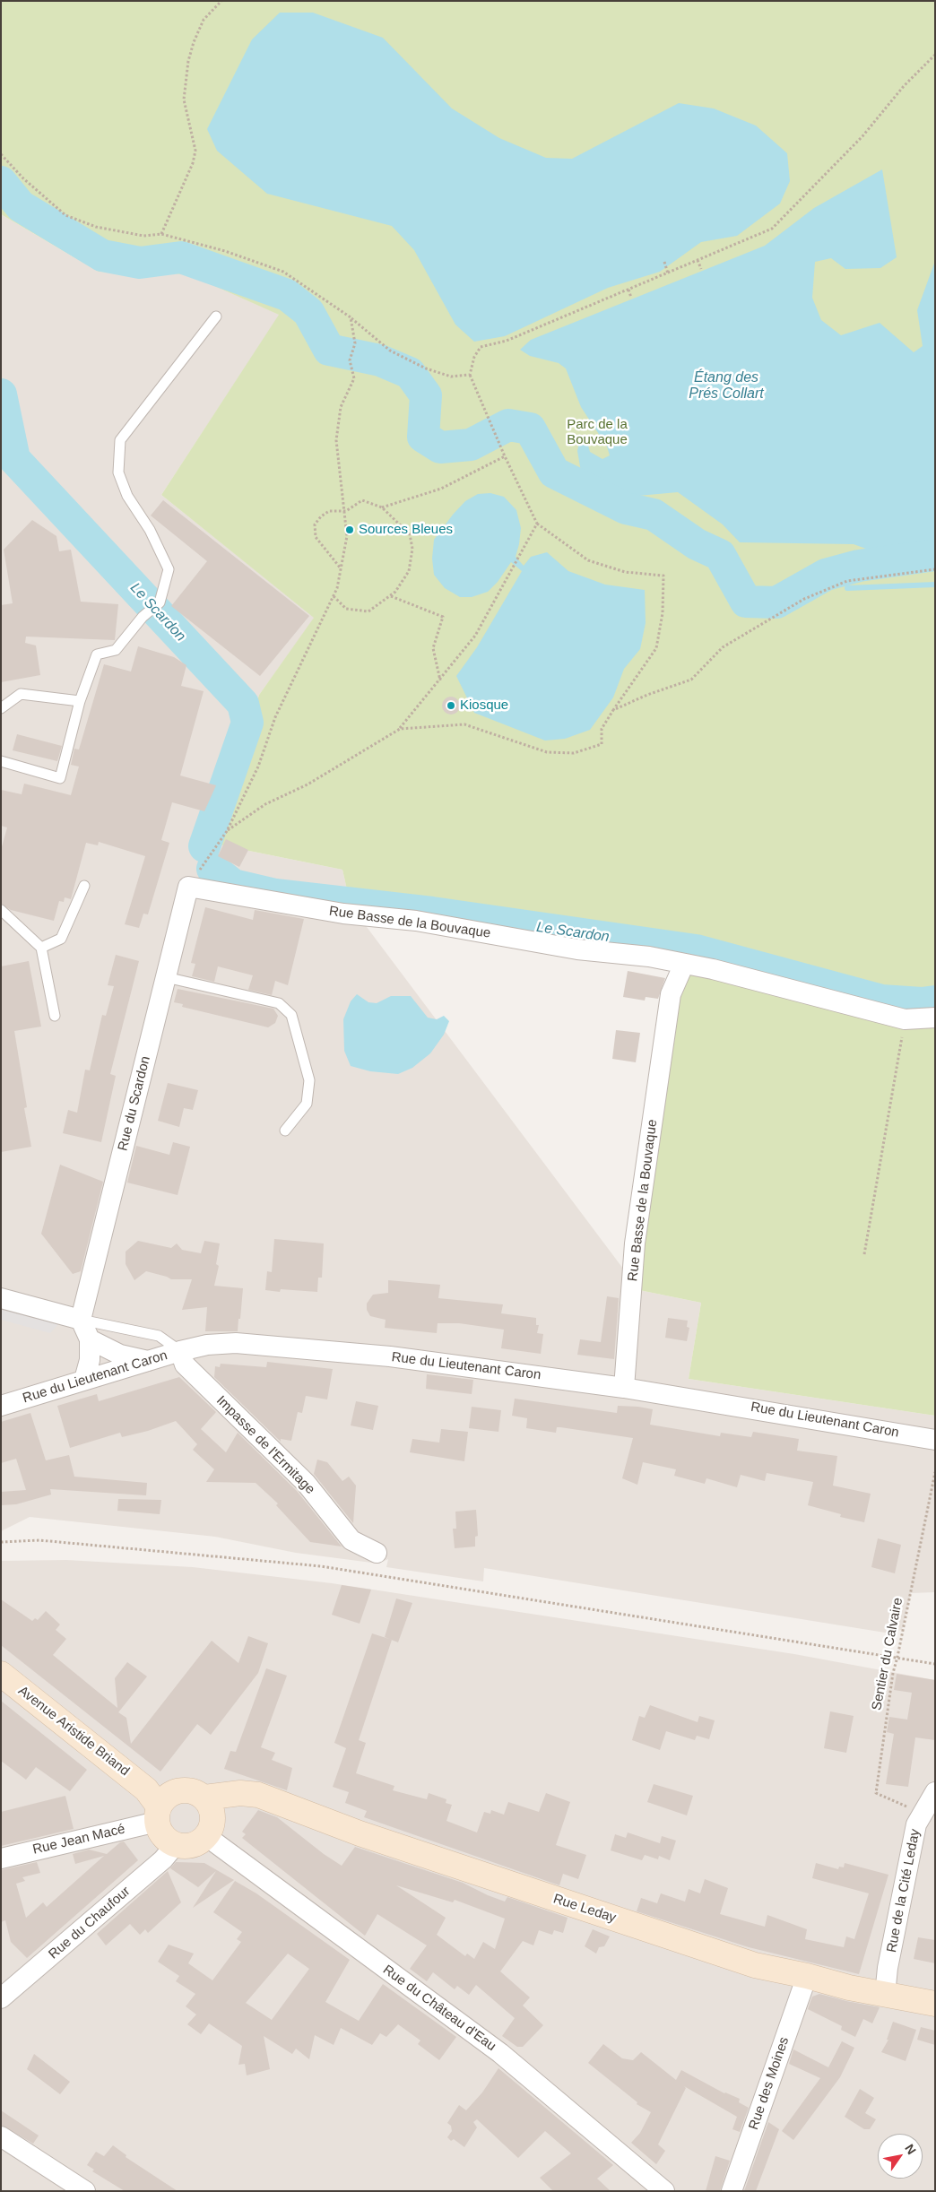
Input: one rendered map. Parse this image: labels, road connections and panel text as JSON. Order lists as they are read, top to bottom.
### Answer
{
  "streets": {
    "main road": ["Avenue Aristide Briand", "Rue Leday"],
    "street": [
      "Rue Basse de la Bouvaque",
      "Rue du Scardon",
      "Rue du Lieutenant Caron",
      "Impasse de l'Ermitage",
      "Rue Jean Macé",
      "Rue de la Cité Leday",
      "Rue du Chaufour",
      "Rue du Château d'Eau",
      "Rue des Moines"
    ],
    "path": ["Sentier du Calvaire"]
  },
  "crossings": [
    ["Rue Basse de la Bouvaque", "Rue du Scardon"],
    ["Rue Basse de la Bouvaque", "Rue du Lieutenant Caron"],
    ["Rue du Lieutenant Caron", "Impasse de l'Ermitage"],
    ["Sentier du Calvaire", "Rue de la Cité Leday"],
    ["Avenue Aristide Briand", "Rue Jean Macé"],
    ["Avenue Aristide Briand", "Rue Leday"],
    ["Avenue Aristide Briand", "Rue du Chaufour"],
    ["Avenue Aristide Briand", "Rue du Château d'Eau"],
    ["Rue Jean Macé", "Rue Leday"],
    ["Rue Jean Macé", "Rue du Chaufour"],
    ["Rue Jean Macé", "Rue du Château d'Eau"],
    ["Rue de la Cité Leday", "Rue Leday"],
    ["Rue Leday", "Rue du Chaufour"],
    ["Rue Leday", "Rue du Château d'Eau"],
    ["Rue Leday", "Rue des Moines"],
    ["Rue du Chaufour", "Rue du Château d'Eau"]
  ],
  "water": ["Étang des Prés Collart", "Le Scardon"],
  "parks": ["Parc de la Bouvaque"],
  "places": ["Sources Bleues", "Kiosque"],
  "north": "top right"
}
